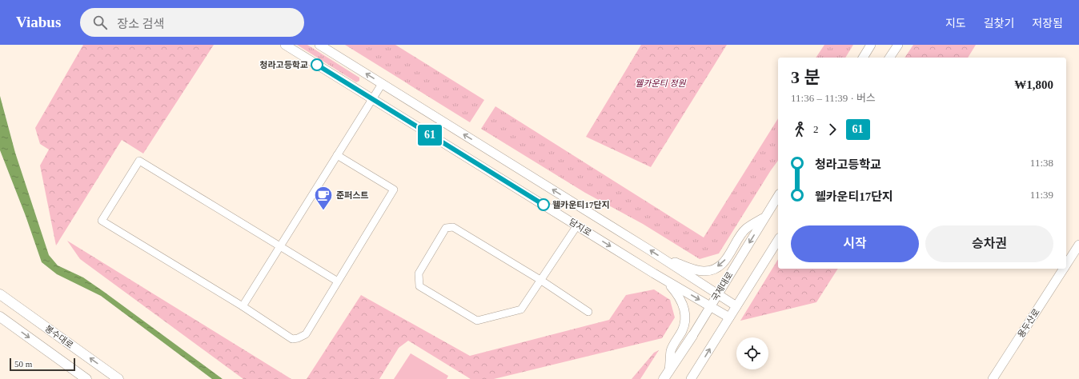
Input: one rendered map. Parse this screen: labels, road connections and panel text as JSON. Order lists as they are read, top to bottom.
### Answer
{
  "streets": {
    "main road": ["국제대로", "봉수대로"],
    "street": ["담지로", "용두산로"]
  },
  "crossings": [
    ["담지로", "국제대로"]
  ],
  "parks": ["웰카운티 정원"],
  "places": {
    "other": ["청라고등학교", "웰카운티17단지"],
    "cafe": ["준퍼스트"]
  },
  "lines": ["bus line 61"],
  "scale_bar": "50 m",
  "page": {
    "header": "Viabus",
    "search": "장소 검색",
    "nav": ["지도", "길찾기", "저장됨"],
    "on_map": "61",
    "heading": ["3 분", "11:36 – 11:39 · 버스", "₩1,800"],
    "legs": ["2", "61"],
    "list": [
      {
        "name": "청라고등학교",
        "value": "11:38"
      },
      {
        "name": "웰카운티17단지",
        "value": "11:39"
      }
    ],
    "buttons": ["시작", "승차권"],
    "scale": "50 m"
  }
}
